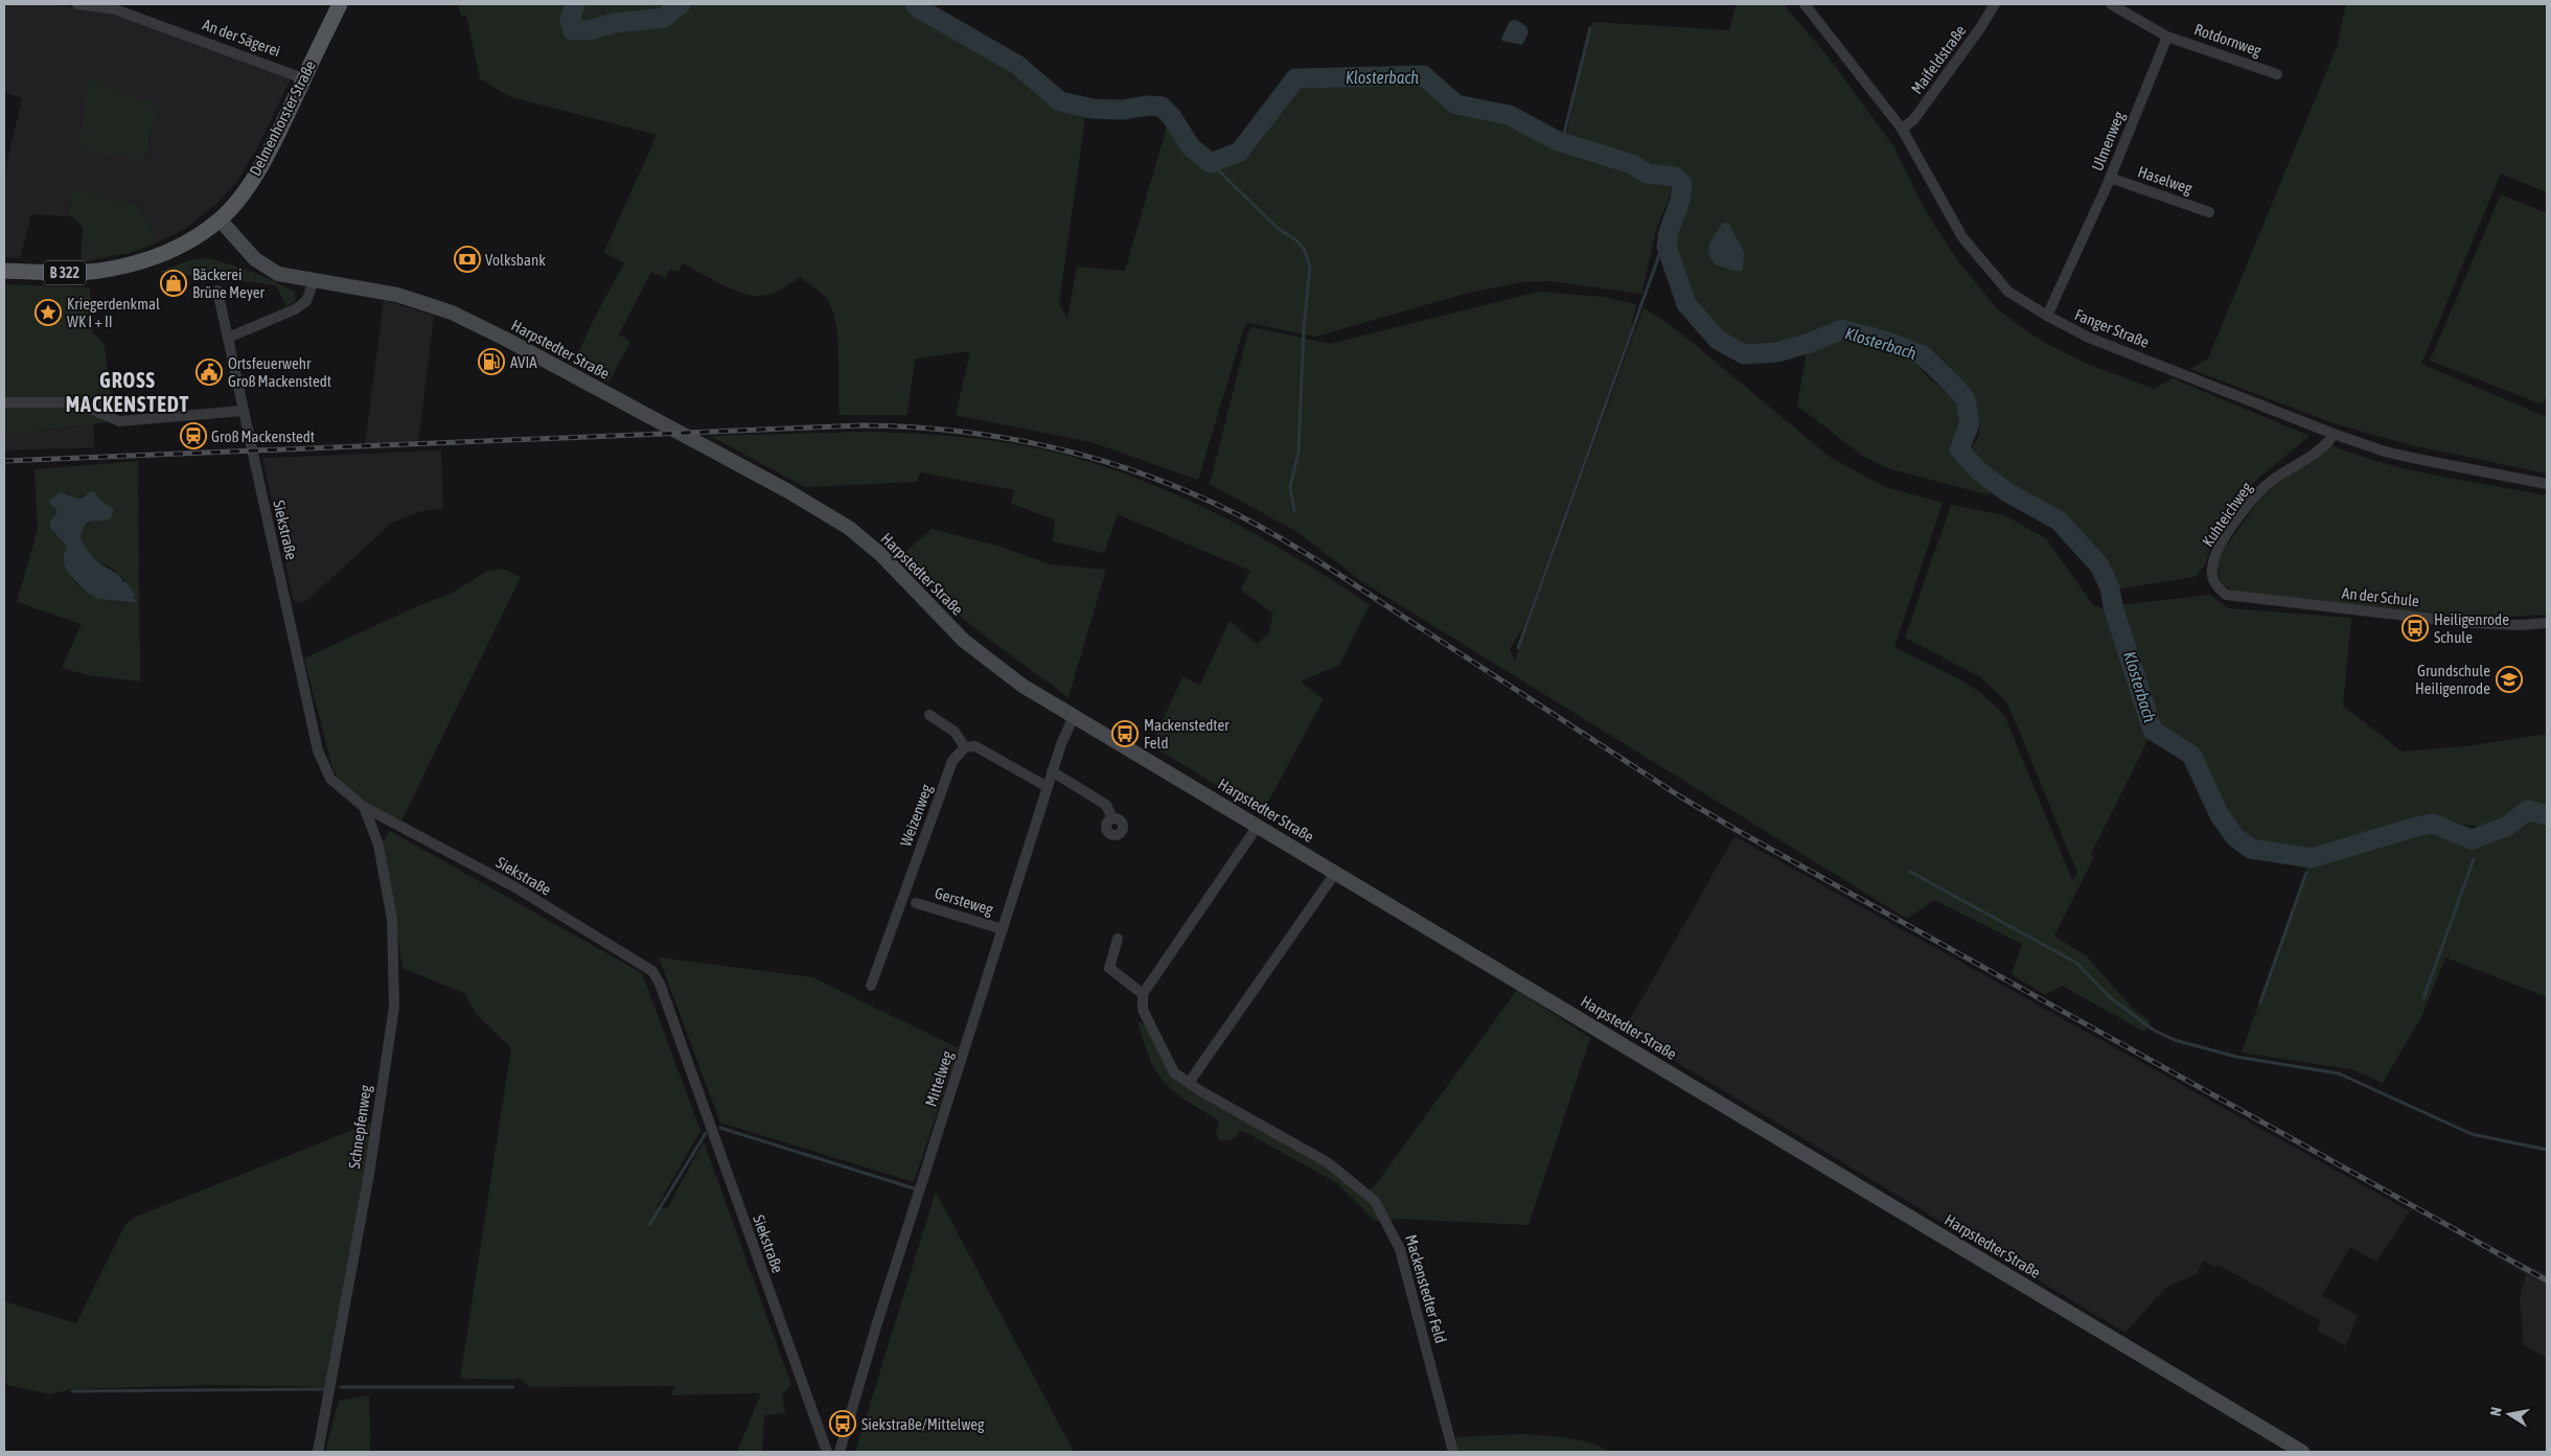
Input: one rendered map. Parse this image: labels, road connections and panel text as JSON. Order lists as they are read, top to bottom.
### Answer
{
  "streets": {
    "main road": ["Delmenhorster Straße", "B 322"],
    "street": [
      "An der Sägerei",
      "Rotdornweg",
      "Maifeldstraße",
      "Ulmenweg",
      "Haselweg",
      "Fanger Straße",
      "Harpstedter Straße",
      "Kuhteichweg",
      "Siekstraße",
      "An der Schule",
      "Weizenweg",
      "Gersteweg",
      "Mittelweg",
      "Schnepfenweg",
      "Mackenstedter Feld"
    ]
  },
  "crossings": [
    ["An der Sägerei", "Delmenhorster Straße"],
    ["Rotdornweg", "Ulmenweg"],
    ["Maifeldstraße", "Fanger Straße"],
    ["Delmenhorster Straße", "Harpstedter Straße"],
    ["Ulmenweg", "Haselweg"],
    ["Ulmenweg", "Fanger Straße"],
    ["Fanger Straße", "Kuhteichweg"],
    ["Harpstedter Straße", "Mittelweg"],
    ["Kuhteichweg", "An der Schule"],
    ["Siekstraße", "Schnepfenweg"],
    ["Gersteweg", "Mittelweg"]
  ],
  "districts": ["GROSS MACKENSTEDT"],
  "water": ["Klosterbach"],
  "places": {
    "bank": ["Volksbank"],
    "shop": ["Bäckerei Brüne Meyer"],
    "place": ["Kriegerdenkmal WK I + II"],
    "fuel station": ["AVIA"],
    "public building": ["Ortsfeuerwehr Groß Mackenstedt"],
    "station": ["Groß Mackenstedt"],
    "bus stop": ["Heiligenrode Schule", "Mackenstedter Feld", "Siekstraße/Mittelweg"],
    "school or university": ["Grundschule Heiligenrode"]
  },
  "north": "left"
}
